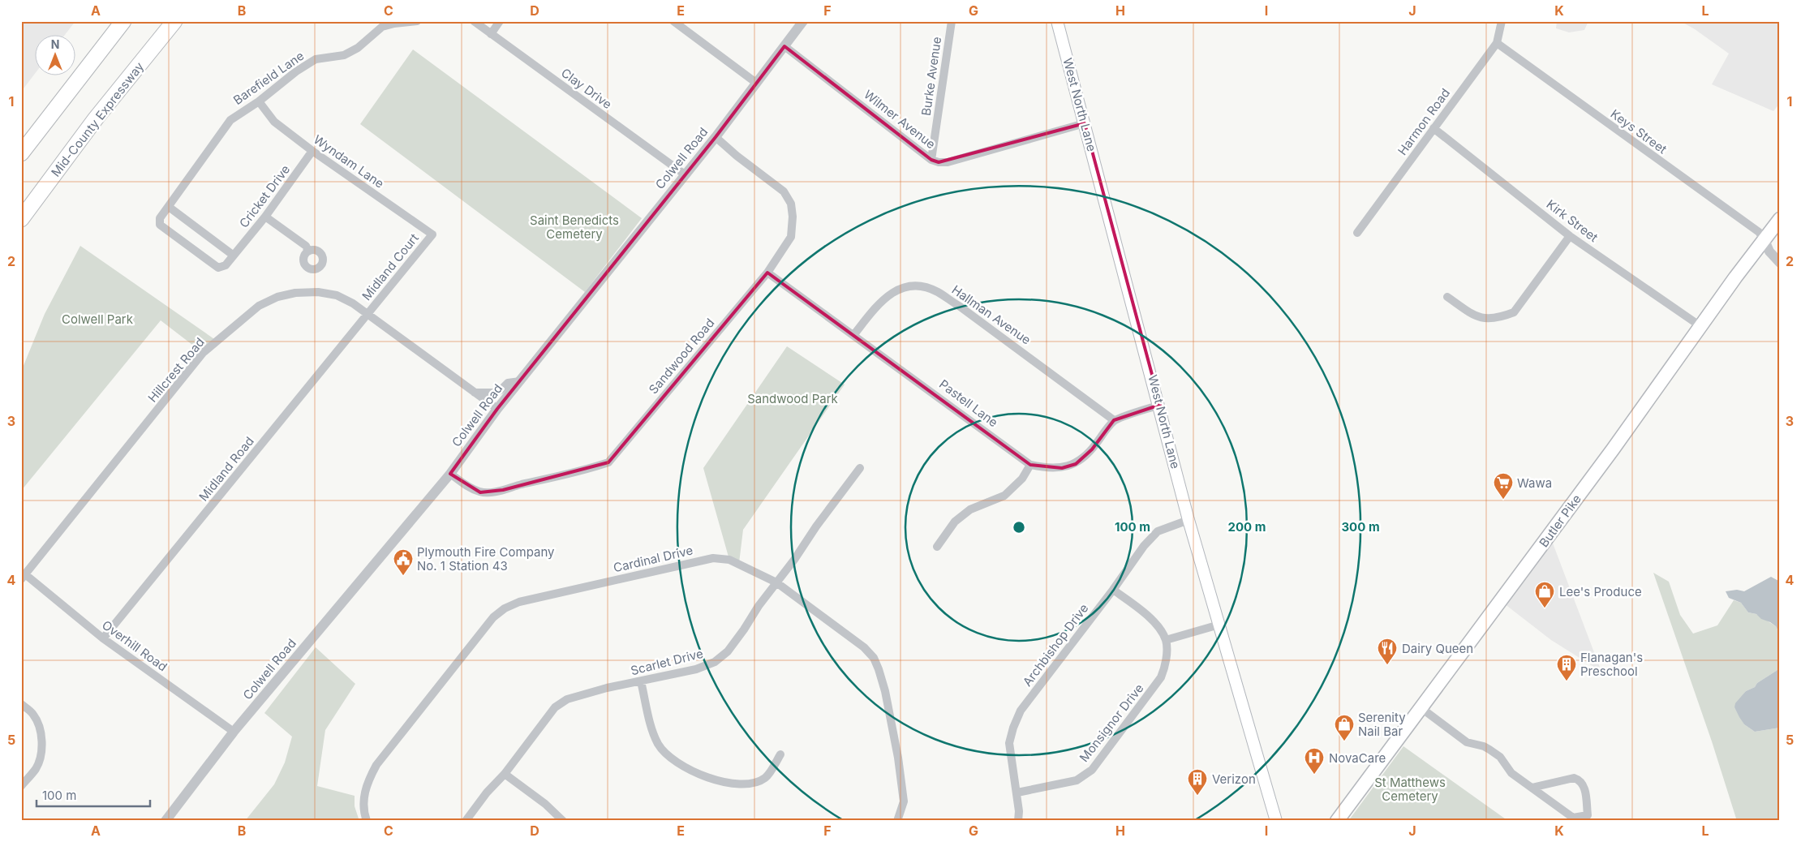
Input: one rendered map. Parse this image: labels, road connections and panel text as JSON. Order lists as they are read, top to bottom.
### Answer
{
  "streets": {
    "highway": ["Mid-County Expressway"],
    "main road": ["West North Lane", "Butler Pike"],
    "street": [
      "Burke Avenue",
      "Barefield Lane",
      "Clay Drive",
      "Wilmer Avenue",
      "Harmon Road",
      "Keys Street",
      "Colwell Road",
      "Wyndam Lane",
      "Cricket Drive",
      "Kirk Street",
      "Midland Court",
      "Hallman Avenue",
      "Sandwood Road",
      "Hillcrest Road",
      "Pastell Lane",
      "Midland Road",
      "Cardinal Drive",
      "Archbishop Drive",
      "Overhill Road",
      "Scarlet Drive",
      "Monsignor Drive"
    ]
  },
  "crossings": [
    ["Burke Avenue", "Wilmer Avenue"],
    ["Barefield Lane", "Wyndam Lane"],
    ["Barefield Lane", "Cricket Drive"],
    ["Clay Drive", "Colwell Road"],
    ["West North Lane", "Wilmer Avenue"],
    ["West North Lane", "Archbishop Drive"],
    ["Wilmer Avenue", "Colwell Road"],
    ["Harmon Road", "Keys Street"],
    ["Harmon Road", "Kirk Street"],
    ["Keys Street", "Butler Pike"],
    ["Colwell Road", "Sandwood Road"],
    ["Colwell Road", "Hillcrest Road"],
    ["Colwell Road", "Overhill Road"],
    ["Wyndam Lane", "Cricket Drive"],
    ["Wyndam Lane", "Midland Court"],
    ["Kirk Street", "Butler Pike"],
    ["Midland Court", "Hillcrest Road"],
    ["Midland Court", "Midland Road"],
    ["Hallman Avenue", "Pastell Lane"],
    ["Sandwood Road", "Pastell Lane"],
    ["Hillcrest Road", "Midland Road"],
    ["Hillcrest Road", "Overhill Road"],
    ["Midland Road", "Overhill Road"],
    ["Cardinal Drive", "Scarlet Drive"],
    ["Archbishop Drive", "Monsignor Drive"]
  ],
  "parks": [
    "Saint Benedicts Cemetery",
    "Colwell Park",
    "Sandwood Park",
    "St Matthews Cemetery"
  ],
  "places": {
    "supermarket": ["Wawa"],
    "public building": ["Plymouth Fire Company No. 1 Station 43"],
    "shop": ["Lee's Produce", "Serenity Nail Bar"],
    "restaurant": ["Dairy Queen"],
    "building": ["Flanagan's Preschool", "Verizon"],
    "hospital": ["NovaCare"]
  },
  "scale_bar": "100 m",
  "north": "top",
  "grid": {
    "columns": [
      "A",
      "B",
      "C",
      "D",
      "E",
      "F",
      "G",
      "H",
      "I",
      "J",
      "K",
      "L"
    ],
    "rows": [
      "1",
      "2",
      "3",
      "4",
      "5"
    ]
  },
  "rings": ["100 m", "200 m", "300 m"]
}
